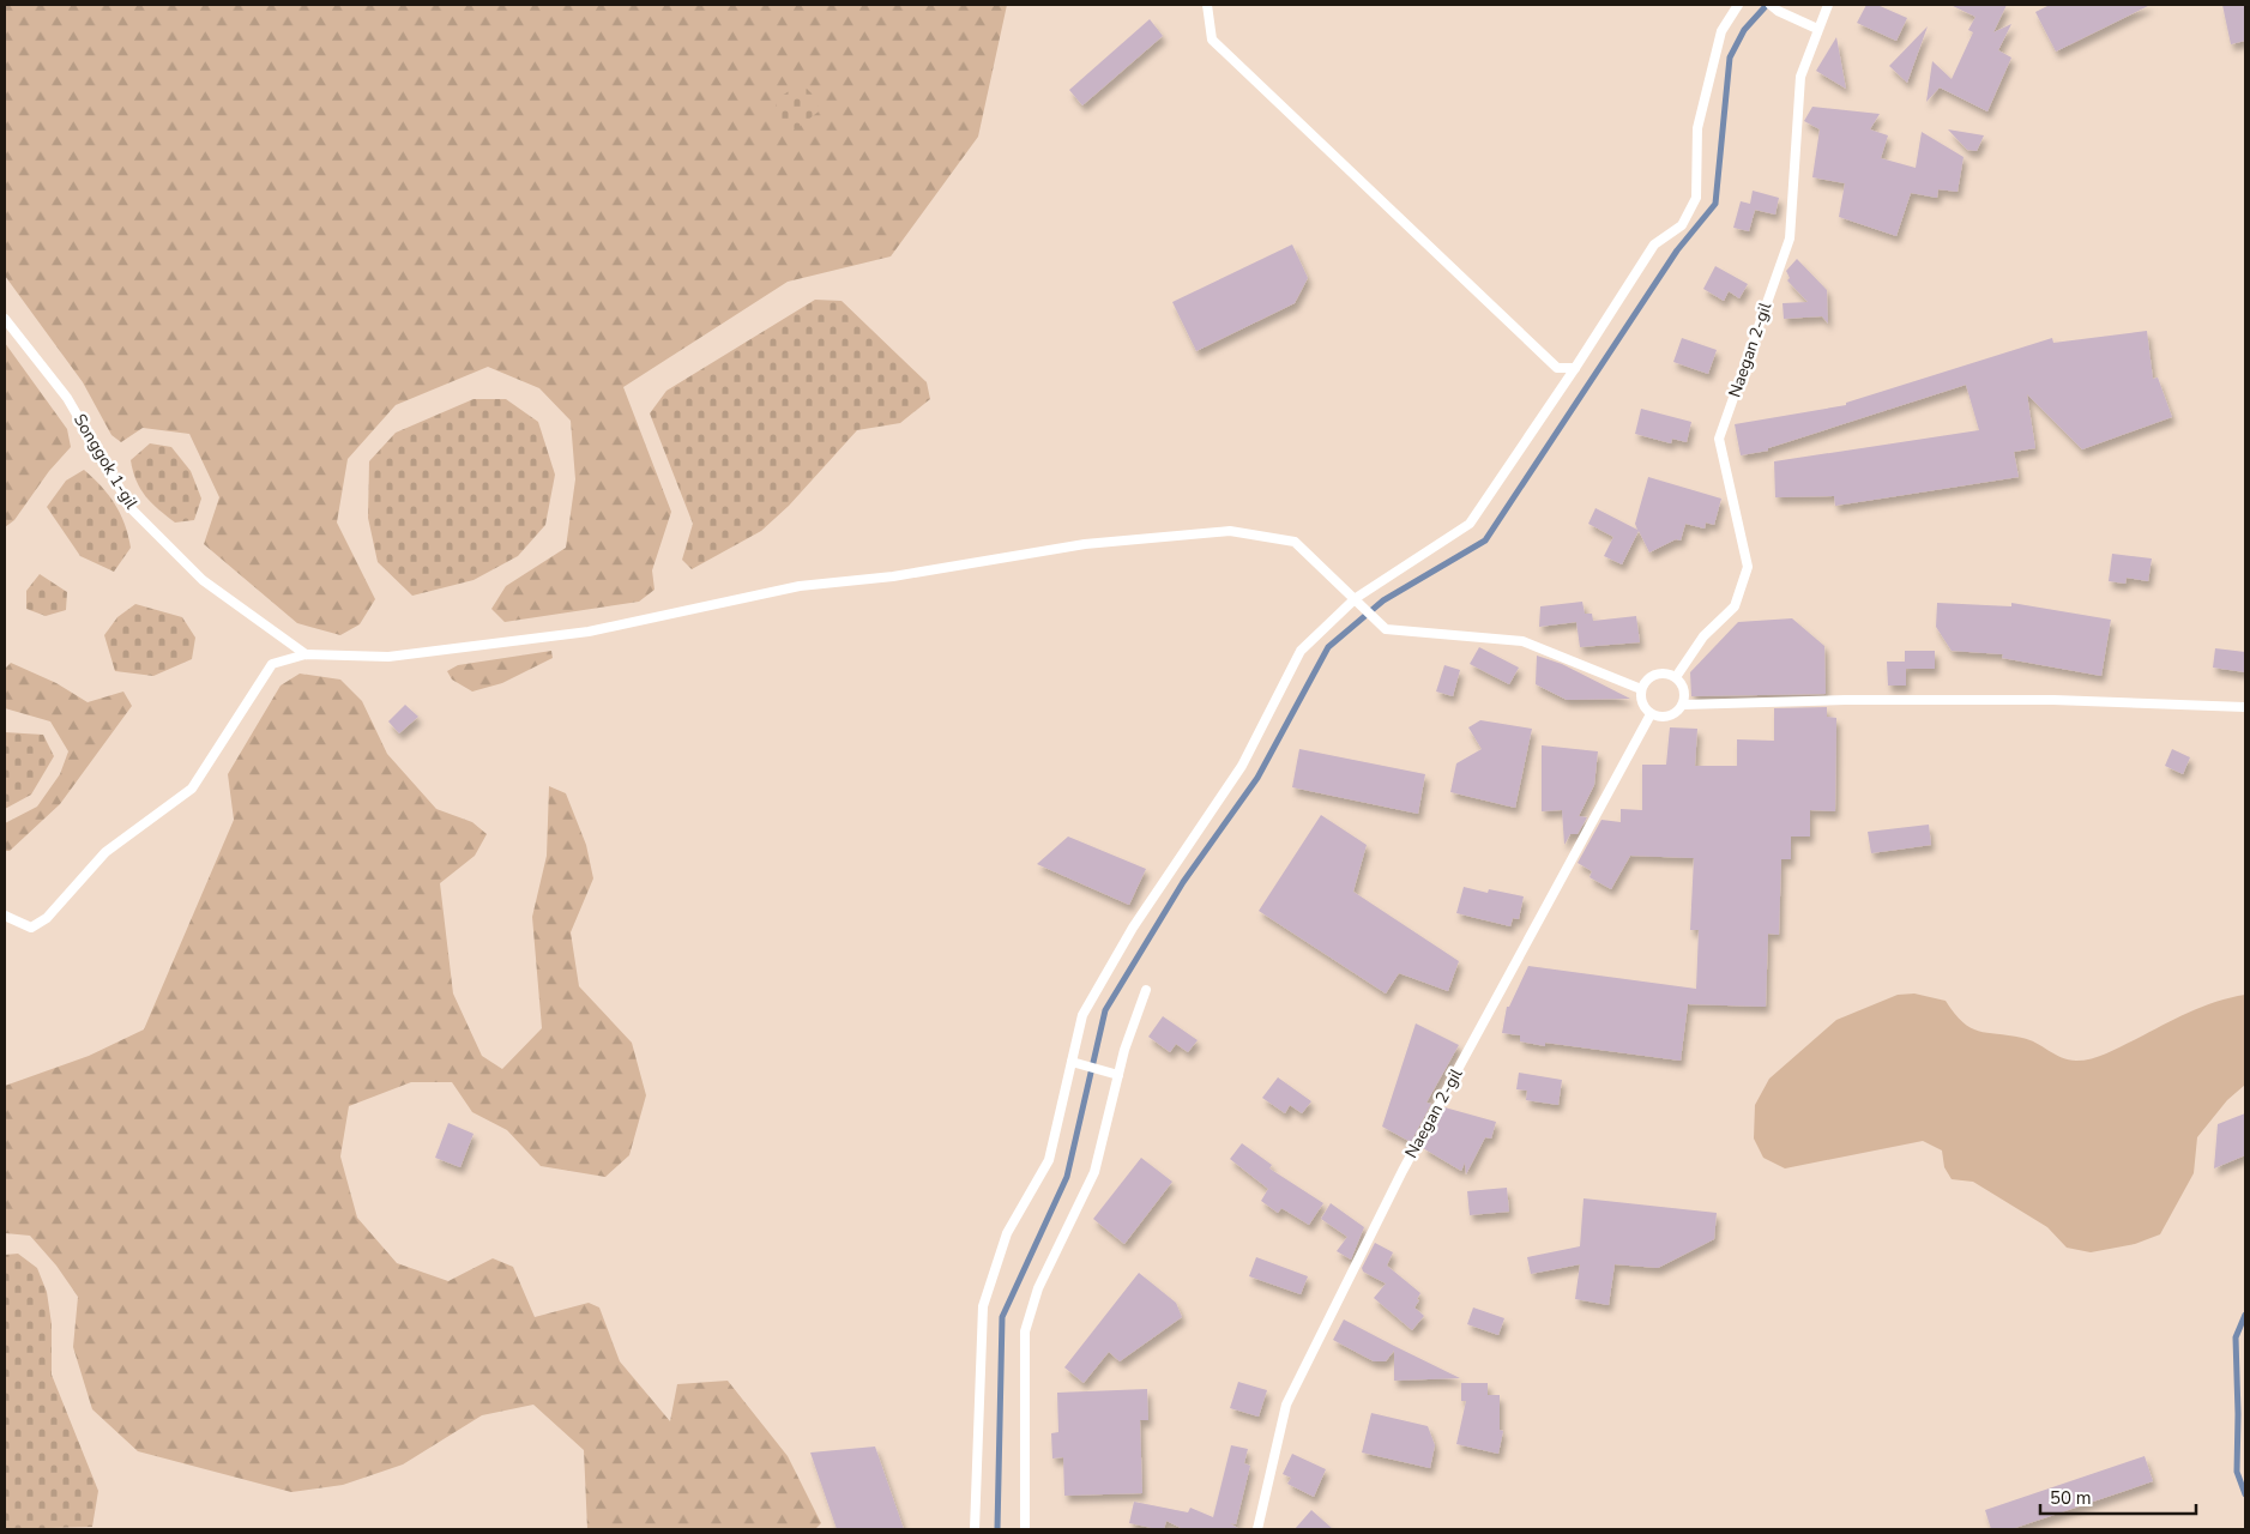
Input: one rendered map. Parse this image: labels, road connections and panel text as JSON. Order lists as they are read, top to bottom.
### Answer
{
  "streets": {
    "lane": ["Naegan 2-gil", "Songgok 1-gil"]
  },
  "scale_bar": "50 m"
}
